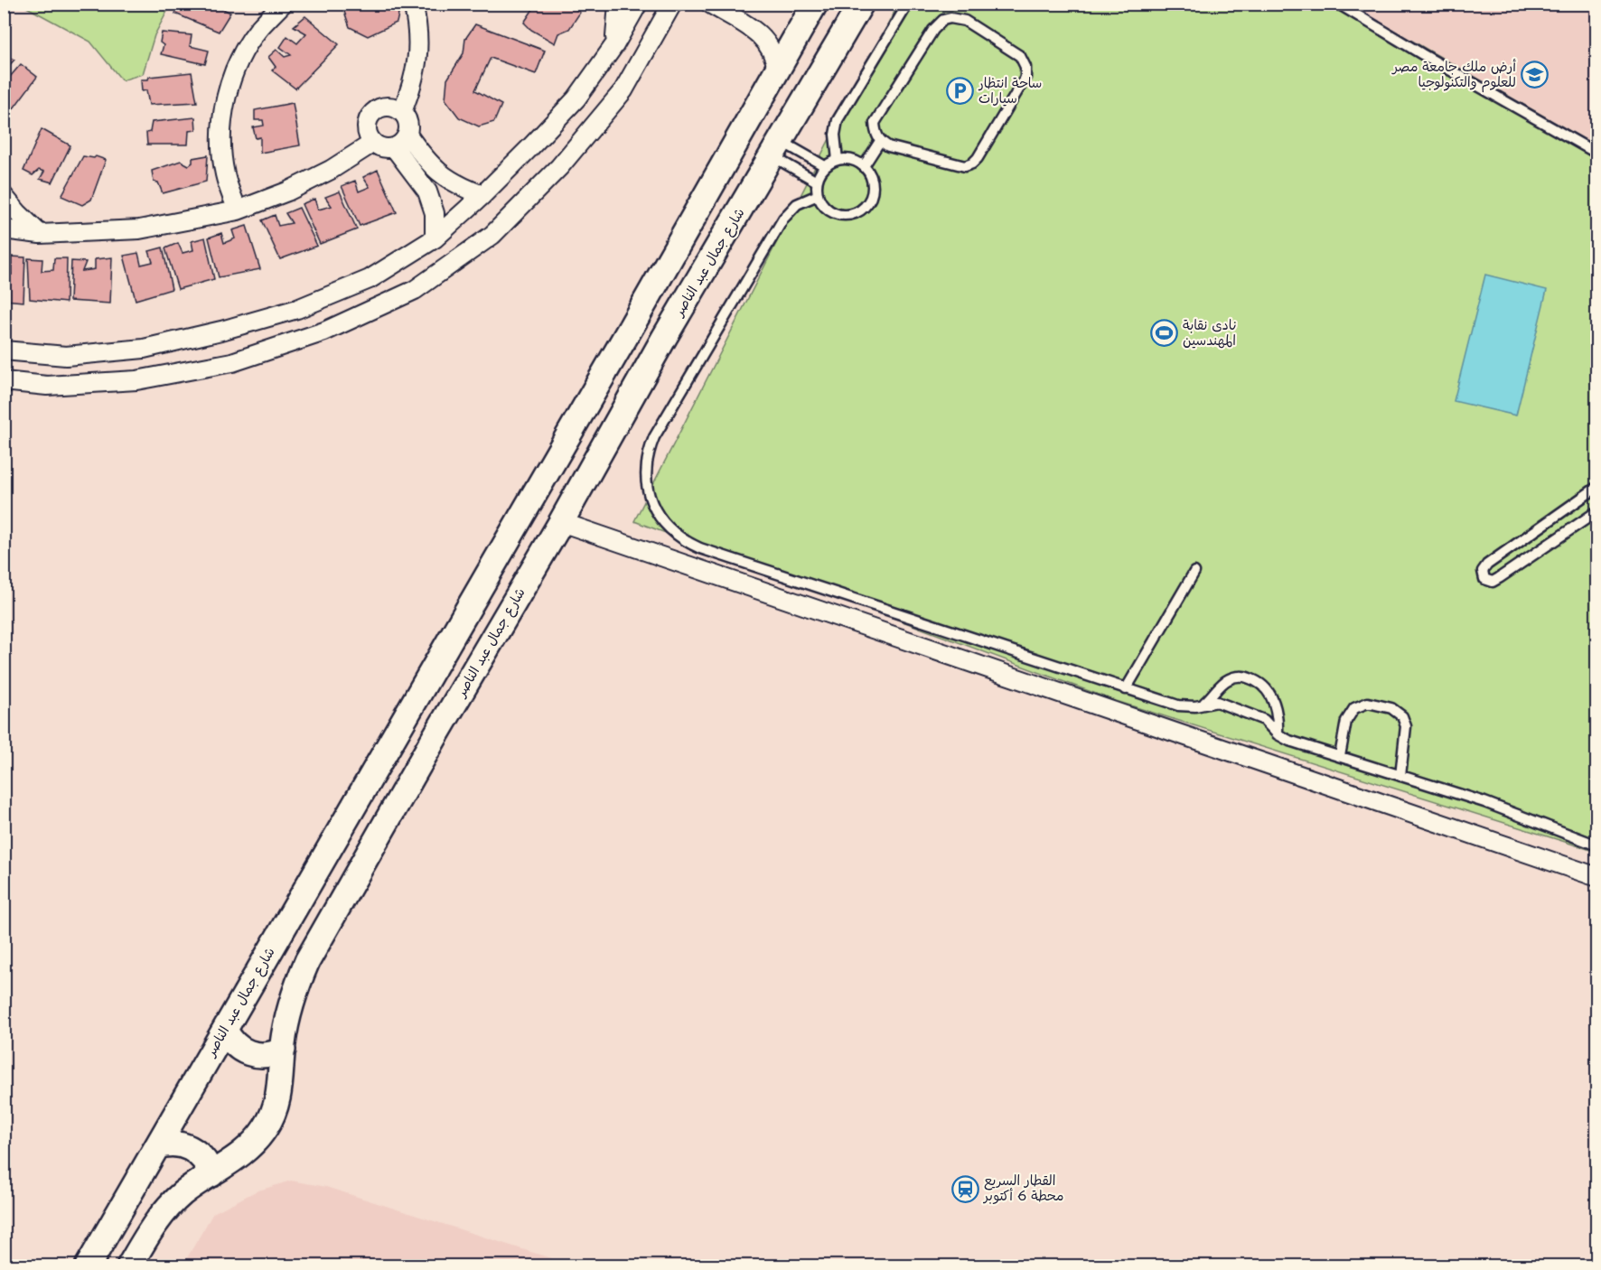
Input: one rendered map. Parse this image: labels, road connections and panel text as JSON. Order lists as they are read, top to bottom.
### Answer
{
  "streets": {
    "main road": ["شارع جمال عبد الناصر"]
  },
  "places": {
    "school or university": ["أرض ملك جامعة مصر للعلوم والتكنولوجيا"],
    "parking": ["ساحة انتظار سيارات"],
    "sports": ["نادى نقابة المهندسين"],
    "station": ["القطار السريع محطة 6 أكتوبر"]
  }
}
